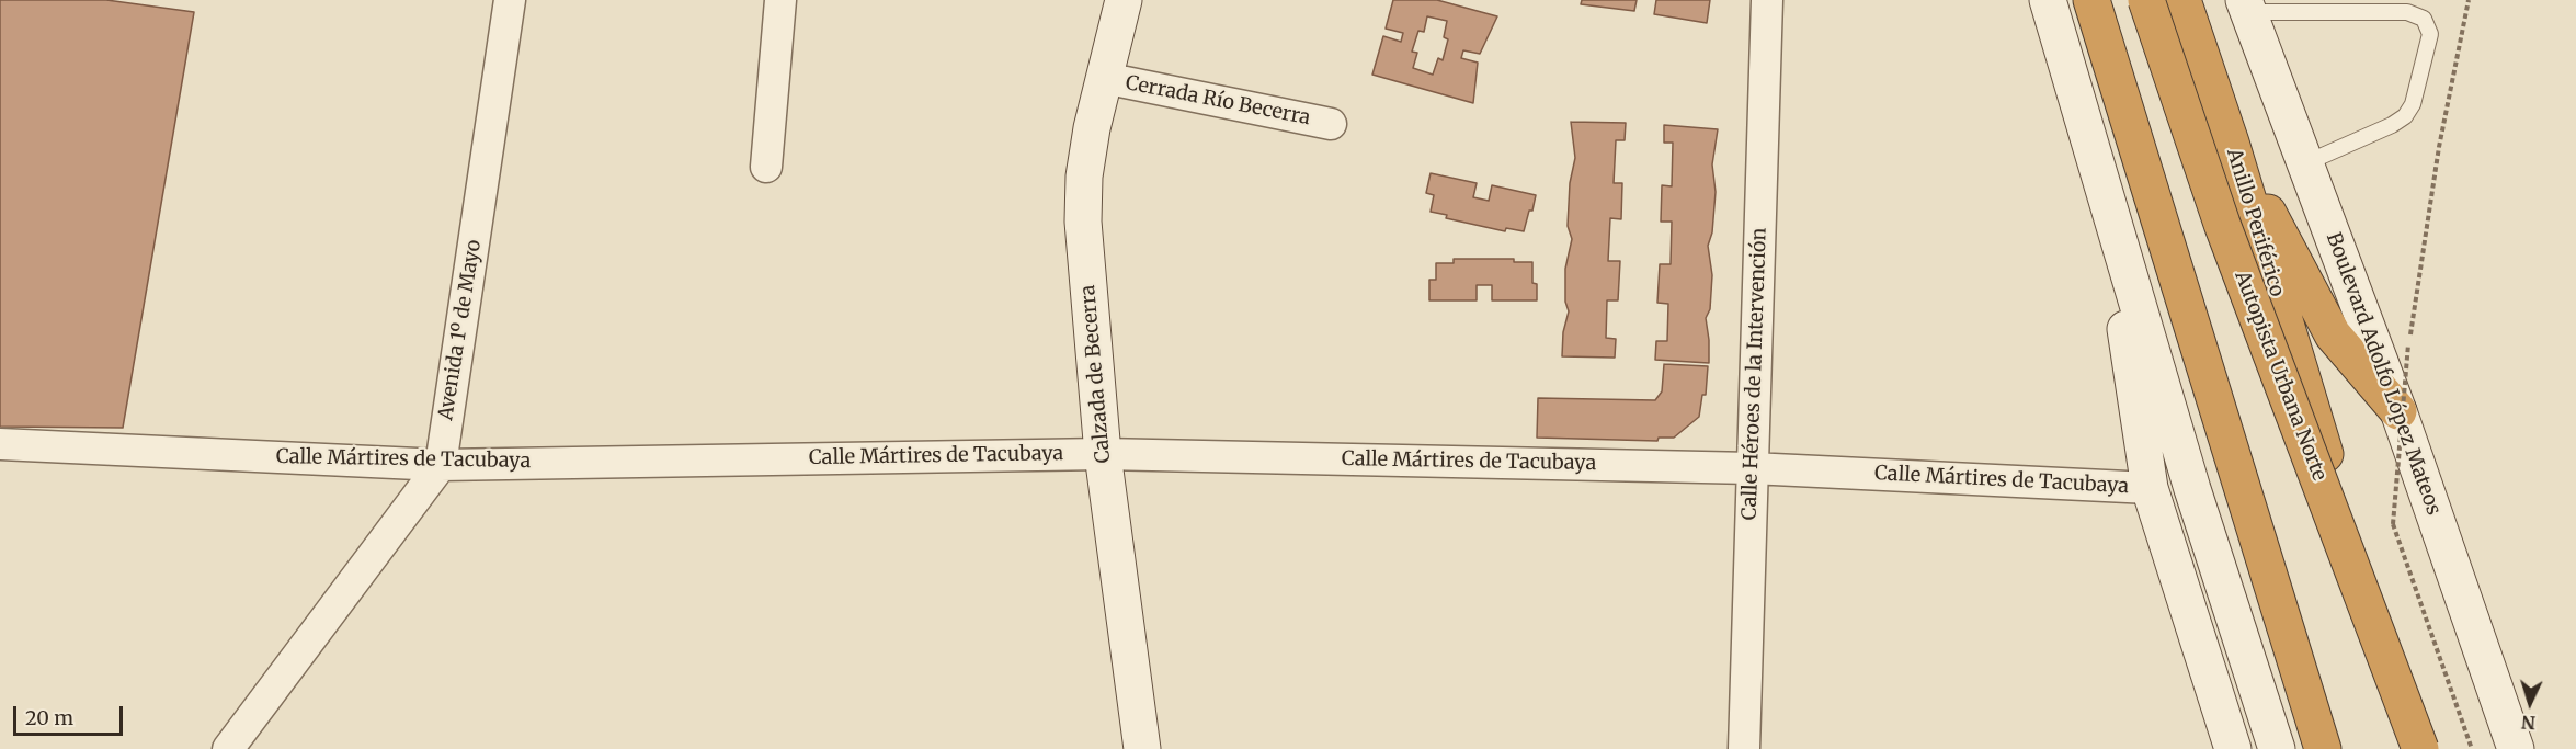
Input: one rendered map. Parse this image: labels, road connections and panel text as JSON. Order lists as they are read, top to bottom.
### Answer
{
  "streets": {
    "highway": ["Anillo Periférico", "Autopista Urbana Norte"],
    "main road": ["Calzada de Becerra", "Boulevard Adolfo López Mateos"],
    "street": [
      "Cerrada Río Becerra",
      "Avenida 1º de Mayo",
      "Calle Héroes de la Intervención",
      "Calle Mártires de Tacubaya"
    ]
  },
  "crossings": [
    ["Cerrada Río Becerra", "Calzada de Becerra"],
    ["Avenida 1º de Mayo", "Calle Mártires de Tacubaya"],
    ["Calzada de Becerra", "Calle Mártires de Tacubaya"],
    ["Calle Héroes de la Intervención", "Calle Mártires de Tacubaya"]
  ],
  "scale_bar": "20 m",
  "north": "bottom"
}
